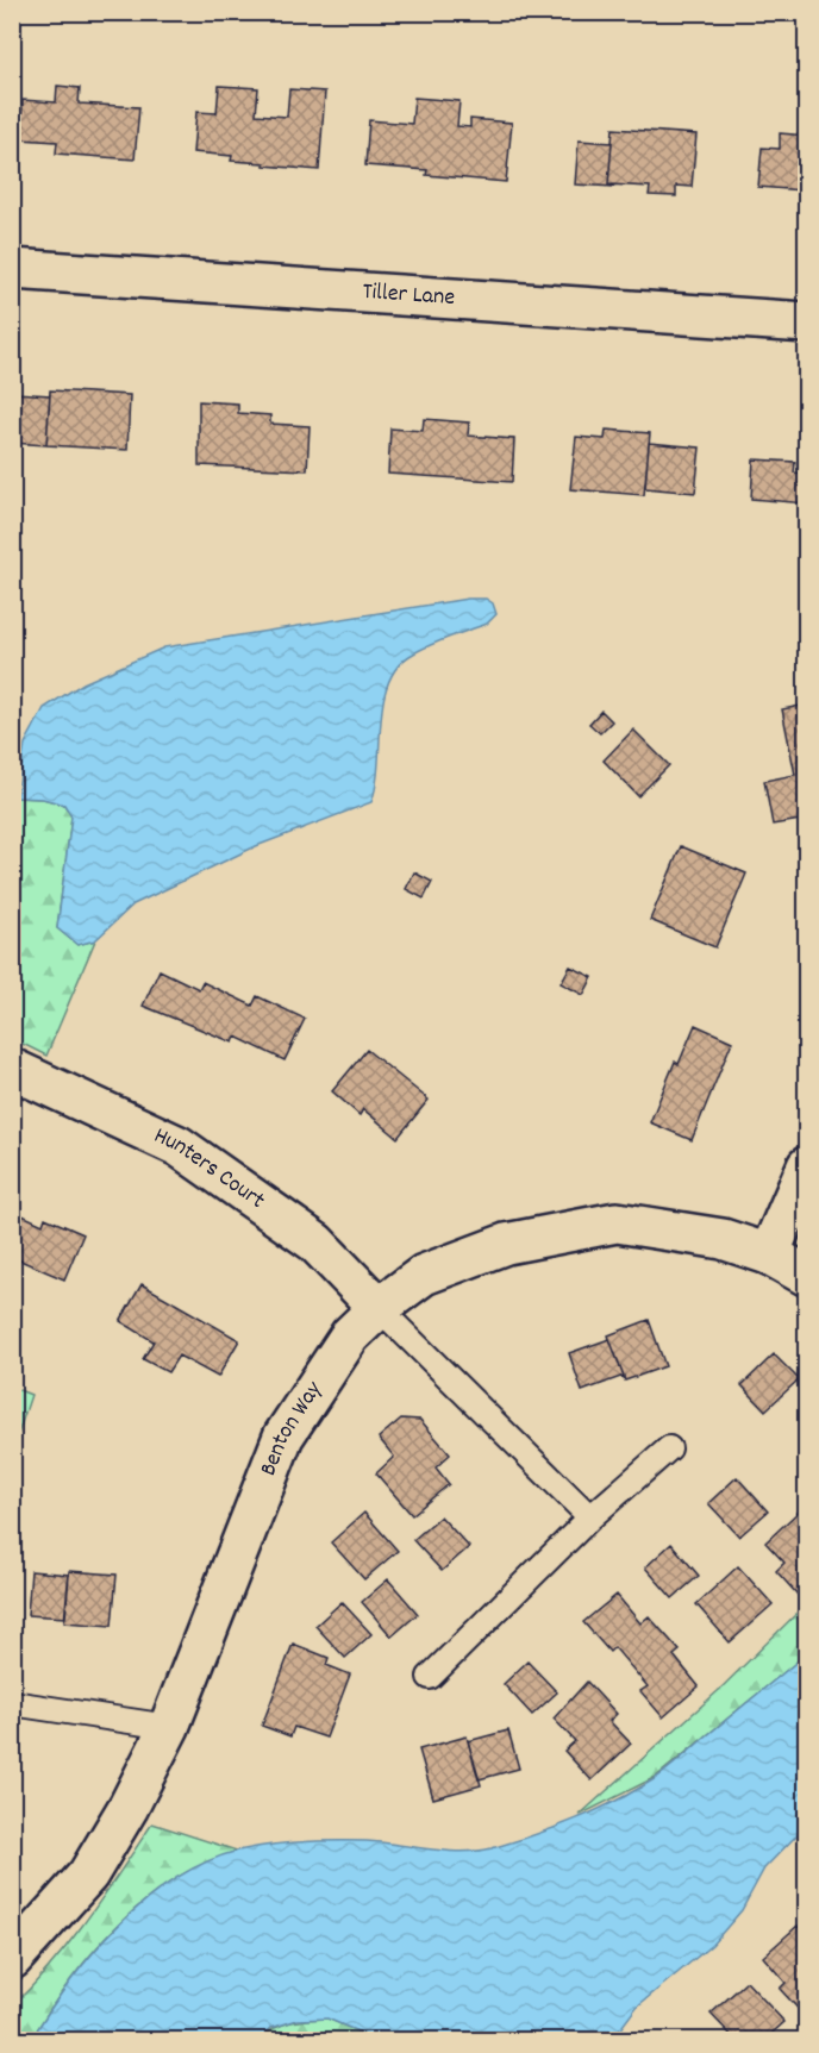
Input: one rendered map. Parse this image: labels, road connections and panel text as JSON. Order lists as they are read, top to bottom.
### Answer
{
  "streets": {
    "street": ["Tiller Lane", "Hunters Court", "Benton Way"]
  },
  "crossings": [
    ["Hunters Court", "Benton Way"]
  ]
}
